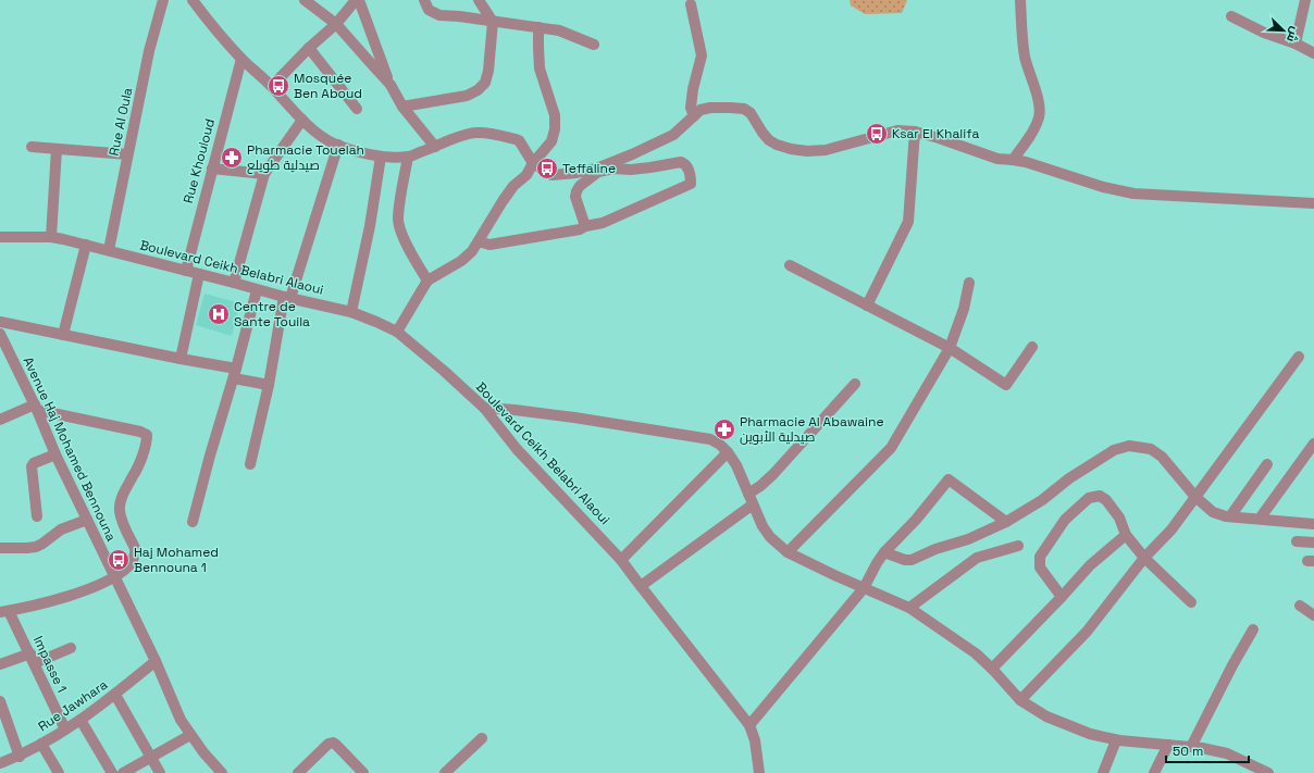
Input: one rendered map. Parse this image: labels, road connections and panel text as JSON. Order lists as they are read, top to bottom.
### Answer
{
  "streets": {
    "street": [
      "Rue Al Oula",
      "Rue Khouloud",
      "Boulevard Ceikh Belabri Alaoui",
      "Avenue Haj Mohamed Bennouna",
      "Impasse 1",
      "Rue Jawhara"
    ]
  },
  "crossings": [
    ["Rue Al Oula", "Boulevard Ceikh Belabri Alaoui"],
    ["Rue Khouloud", "Boulevard Ceikh Belabri Alaoui"],
    ["Avenue Haj Mohamed Bennouna", "Rue Jawhara"],
    ["Impasse 1", "Rue Jawhara"]
  ],
  "places": {
    "bus stop": [
      "Mosquée Ben Aboud",
      "Ksar El Khalifa",
      "Teffaline",
      "Haj Mohamed Bennouna 1"
    ],
    "pharmacy": ["Pharmacie Touelah صيدلية طويلع", "Pharmacie Al Abawaine صيدلية الأبوين"],
    "hospital": ["Centre de Sante Touila"]
  },
  "scale_bar": "50 m",
  "north": "bottom right"
}
